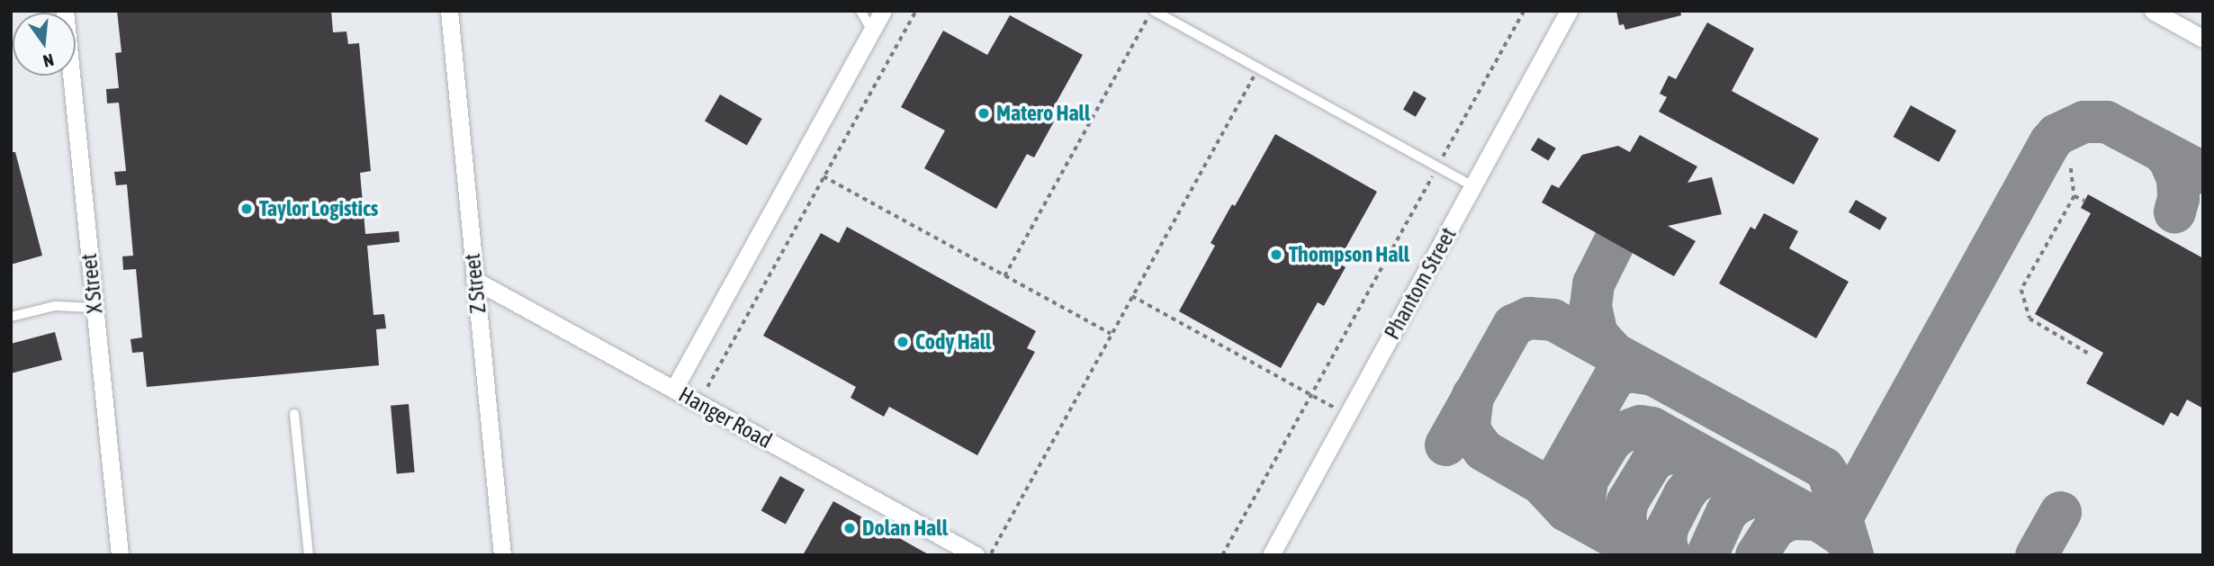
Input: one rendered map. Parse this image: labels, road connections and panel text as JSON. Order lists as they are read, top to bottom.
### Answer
{
  "streets": {
    "street": [
      "X Street",
      "Z Street",
      "Phantom Street",
      "Hanger Road"
    ]
  },
  "crossings": [
    ["Z Street", "Hanger Road"]
  ],
  "places": [
    "Matero Hall",
    "Taylor Logistics",
    "Thompson Hall",
    "Cody Hall",
    "Dolan Hall"
  ],
  "north": "bottom"
}
